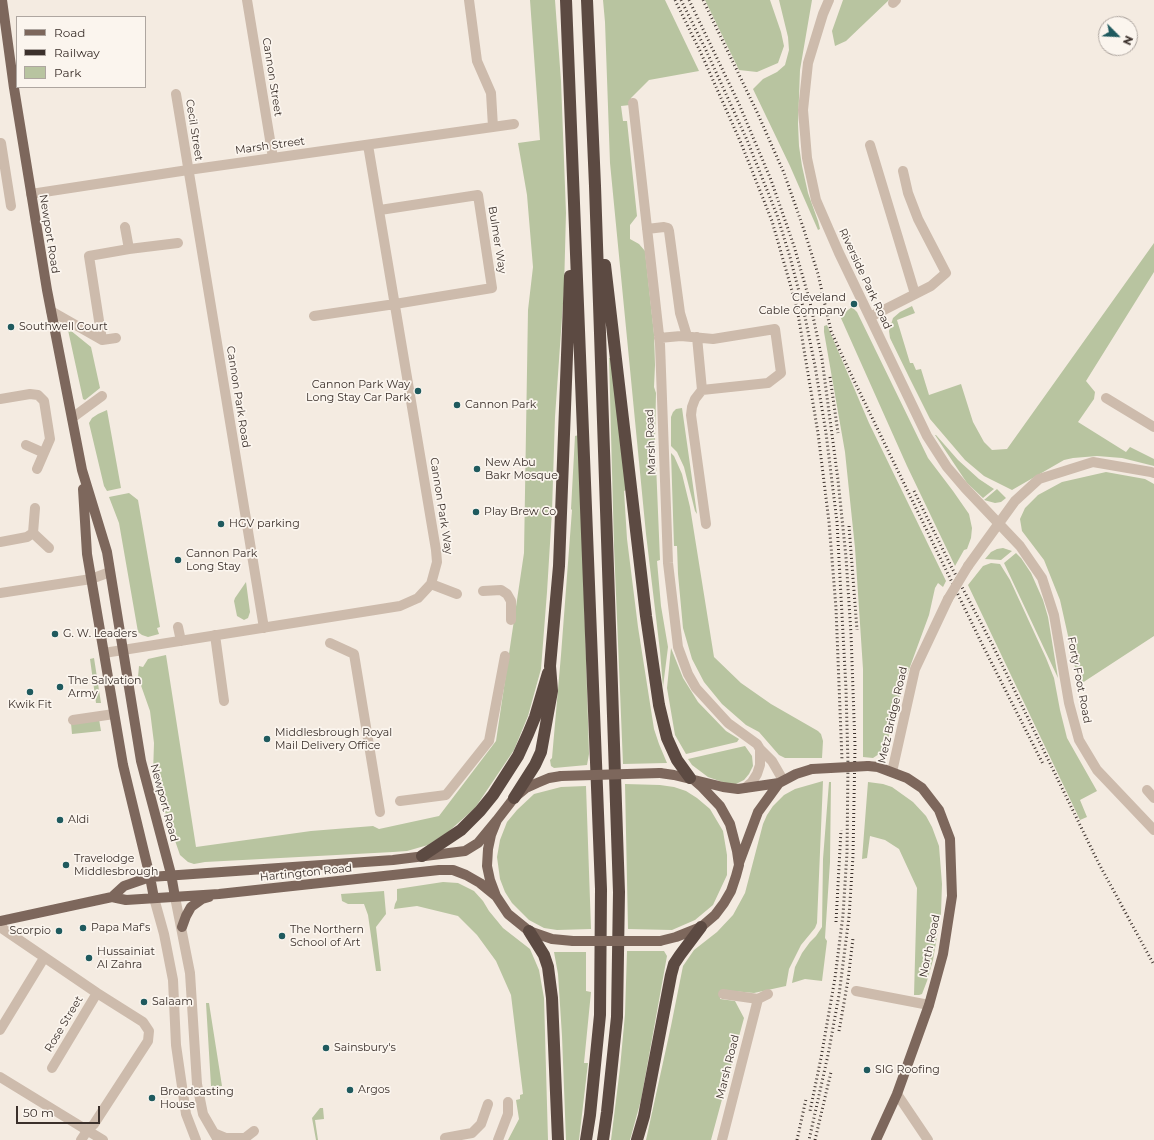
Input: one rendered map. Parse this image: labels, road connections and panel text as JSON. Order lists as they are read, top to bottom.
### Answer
{
  "streets": {
    "main road": ["Newport Road", "Hartington Road", "North Road"],
    "street": [
      "Cannon Street",
      "Cecil Street",
      "Marsh Street",
      "Bulmer Way",
      "Riverside Park Road",
      "Cannon Park Road",
      "Marsh Road",
      "Cannon Park Way",
      "Forty Foot Road",
      "Metz Bridge Road",
      "Rose Street"
    ]
  },
  "crossings": [
    ["Cannon Street", "Marsh Street"],
    ["Cecil Street", "Marsh Street"],
    ["Cecil Street", "Cannon Park Road"],
    ["Marsh Street", "Newport Road"],
    ["Marsh Street", "Cannon Park Road"],
    ["Marsh Street", "Cannon Park Way"],
    ["Newport Road", "Cannon Park Way"],
    ["Newport Road", "Hartington Road"],
    ["Bulmer Way", "Cannon Park Way"],
    ["Riverside Park Road", "Forty Foot Road"],
    ["Riverside Park Road", "Metz Bridge Road"],
    ["Cannon Park Road", "Cannon Park Way"],
    ["Marsh Road", "North Road"],
    ["Forty Foot Road", "Metz Bridge Road"],
    ["Metz Bridge Road", "North Road"],
    ["Hartington Road", "North Road"]
  ],
  "places": [
    "Cleveland Cable Company",
    "Southwell Court",
    "Cannon Park Way Long Stay Car Park",
    "Cannon Park",
    "New Abu Bakr Mosque",
    "Play Brew Co",
    "HGV parking",
    "Cannon Park Long Stay",
    "G. W. Leaders",
    "The Salvation Army",
    "Kwik Fit",
    "Middlesbrough Royal Mail Delivery Office",
    "Aldi",
    "Travelodge Middlesbrough",
    "Papa Maf's",
    "Scorpio",
    "The Northern School of Art",
    "Hussainiat Al Zahra",
    "Salaam",
    "Sainsbury's",
    "SIG Roofing",
    "Argos",
    "Broadcasting House"
  ],
  "legend": ["Road", "Railway", "Park"],
  "scale_bar": "50 m",
  "north": "bottom right"
}
